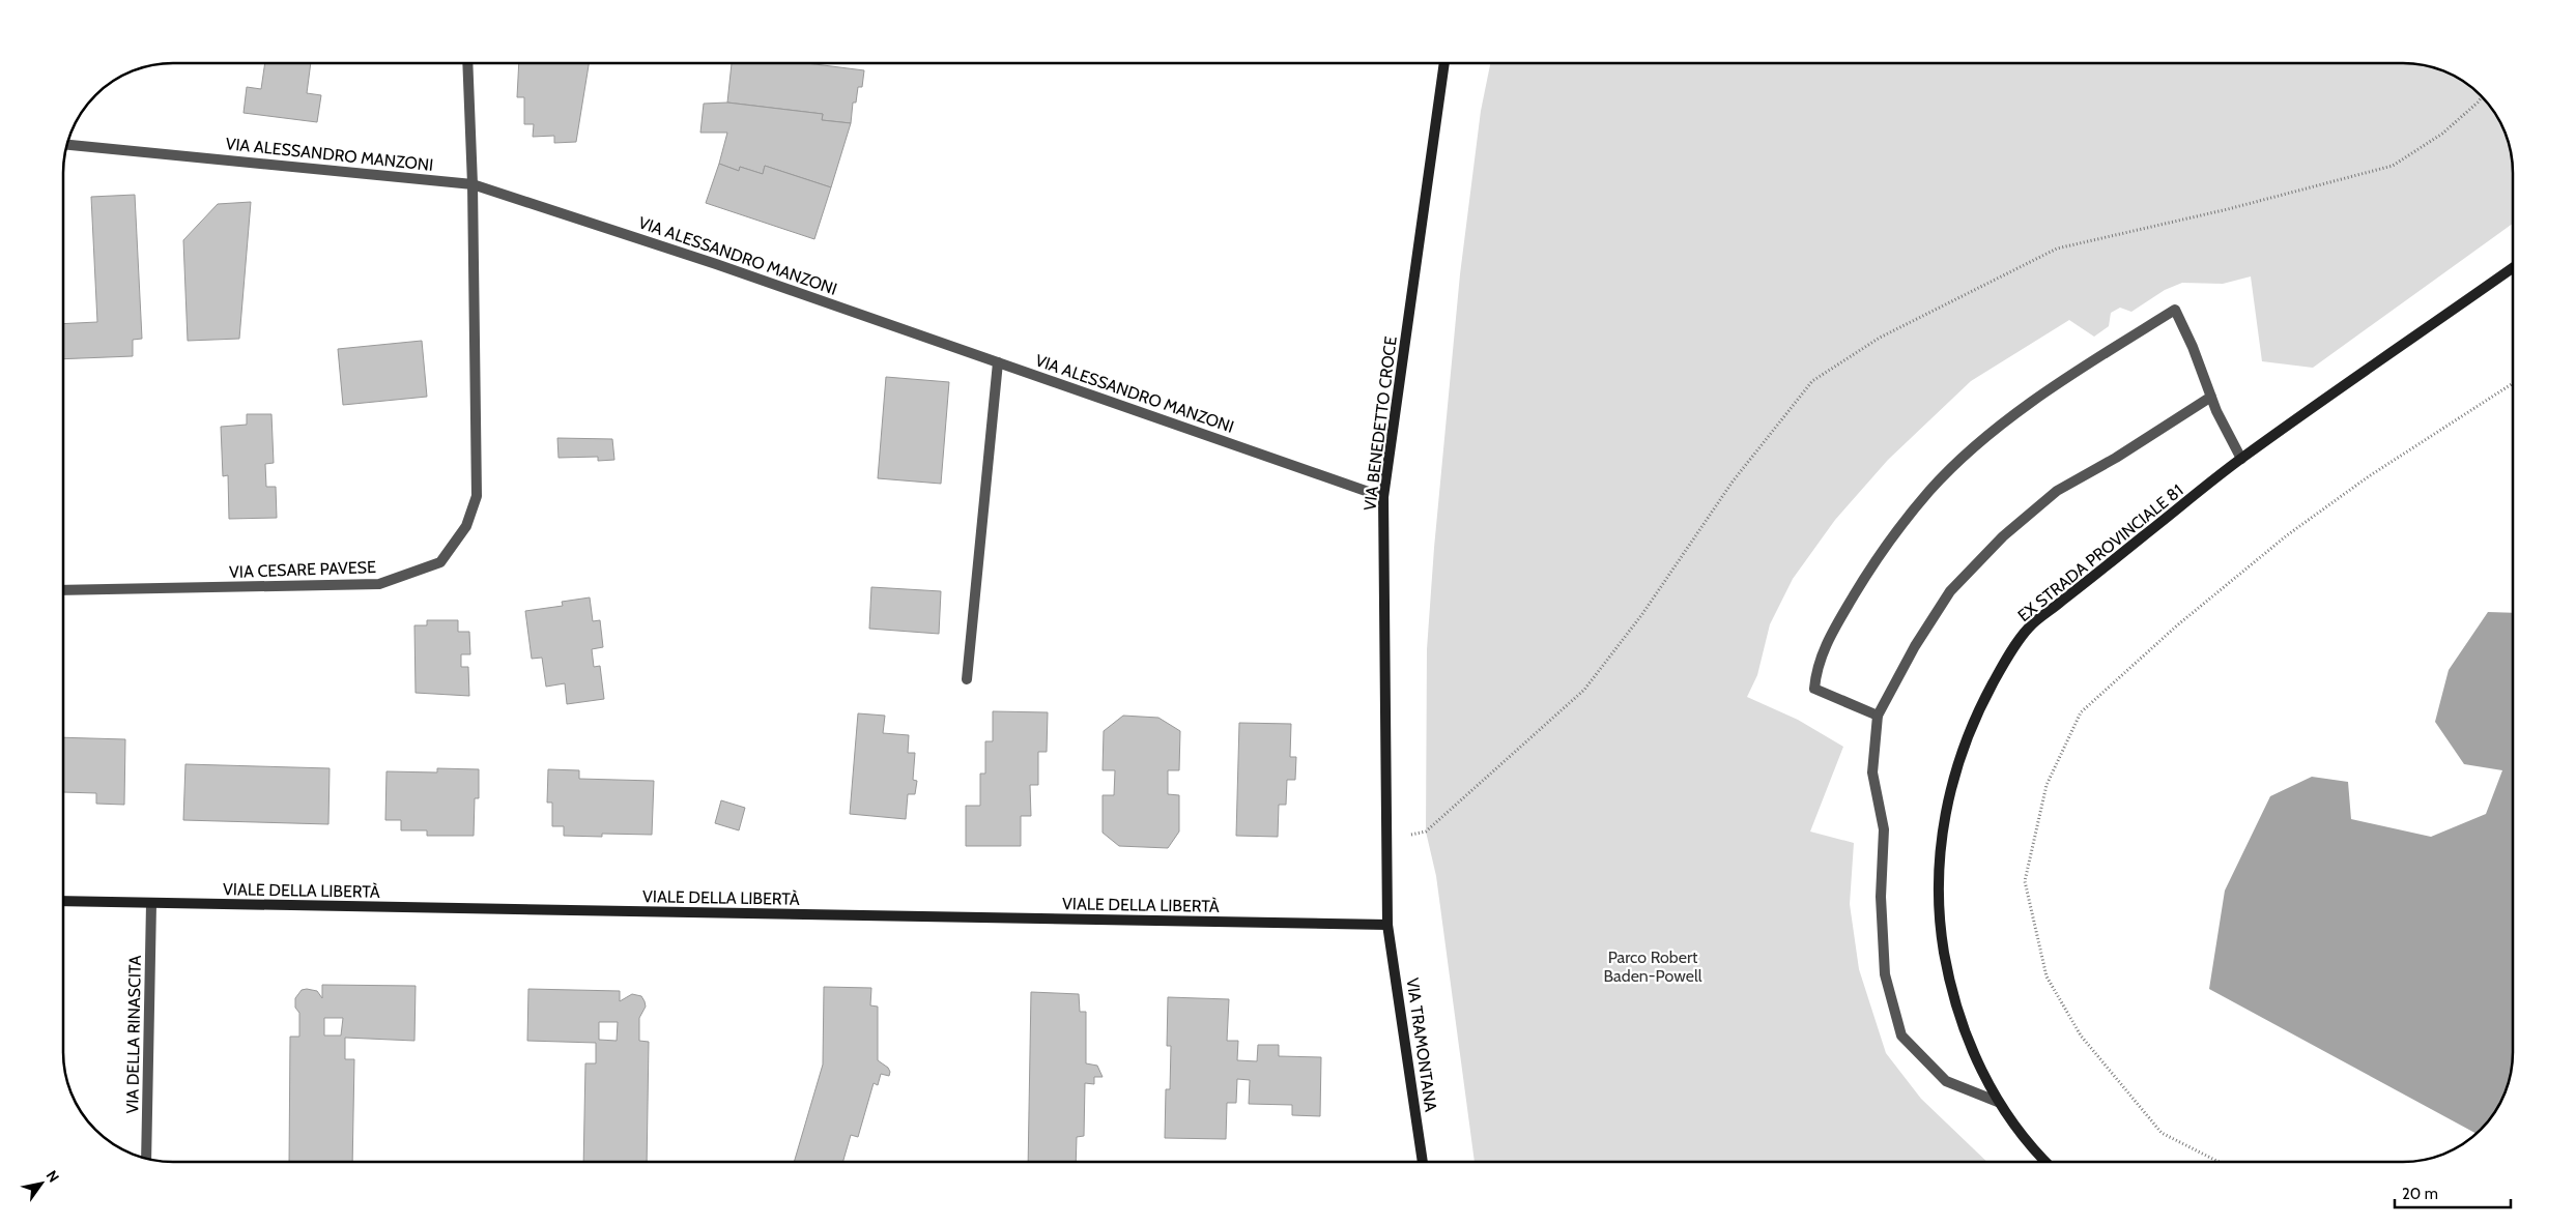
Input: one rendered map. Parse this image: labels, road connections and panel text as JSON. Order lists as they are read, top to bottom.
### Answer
{
  "streets": {
    "street": [
      "VIA ALESSANDRO MANZONI",
      "VIA BENEDETTO CROCE",
      "EX STRADA PROVINCIALE 81",
      "VIA CESARE PAVESE",
      "VIALE DELLA LIBERTÀ",
      "VIA DELLA RINASCITA",
      "VIA TRAMONTANA"
    ]
  },
  "crossings": [
    ["VIA ALESSANDRO MANZONI", "VIA BENEDETTO CROCE"],
    ["VIA ALESSANDRO MANZONI", "VIA CESARE PAVESE"],
    ["VIA BENEDETTO CROCE", "VIALE DELLA LIBERTÀ"],
    ["VIA BENEDETTO CROCE", "VIA TRAMONTANA"],
    ["VIALE DELLA LIBERTÀ", "VIA DELLA RINASCITA"],
    ["VIALE DELLA LIBERTÀ", "VIA TRAMONTANA"]
  ],
  "parks": ["Parco Robert Baden-Powell"],
  "scale_bar": "20 m",
  "north": "top right"
}
